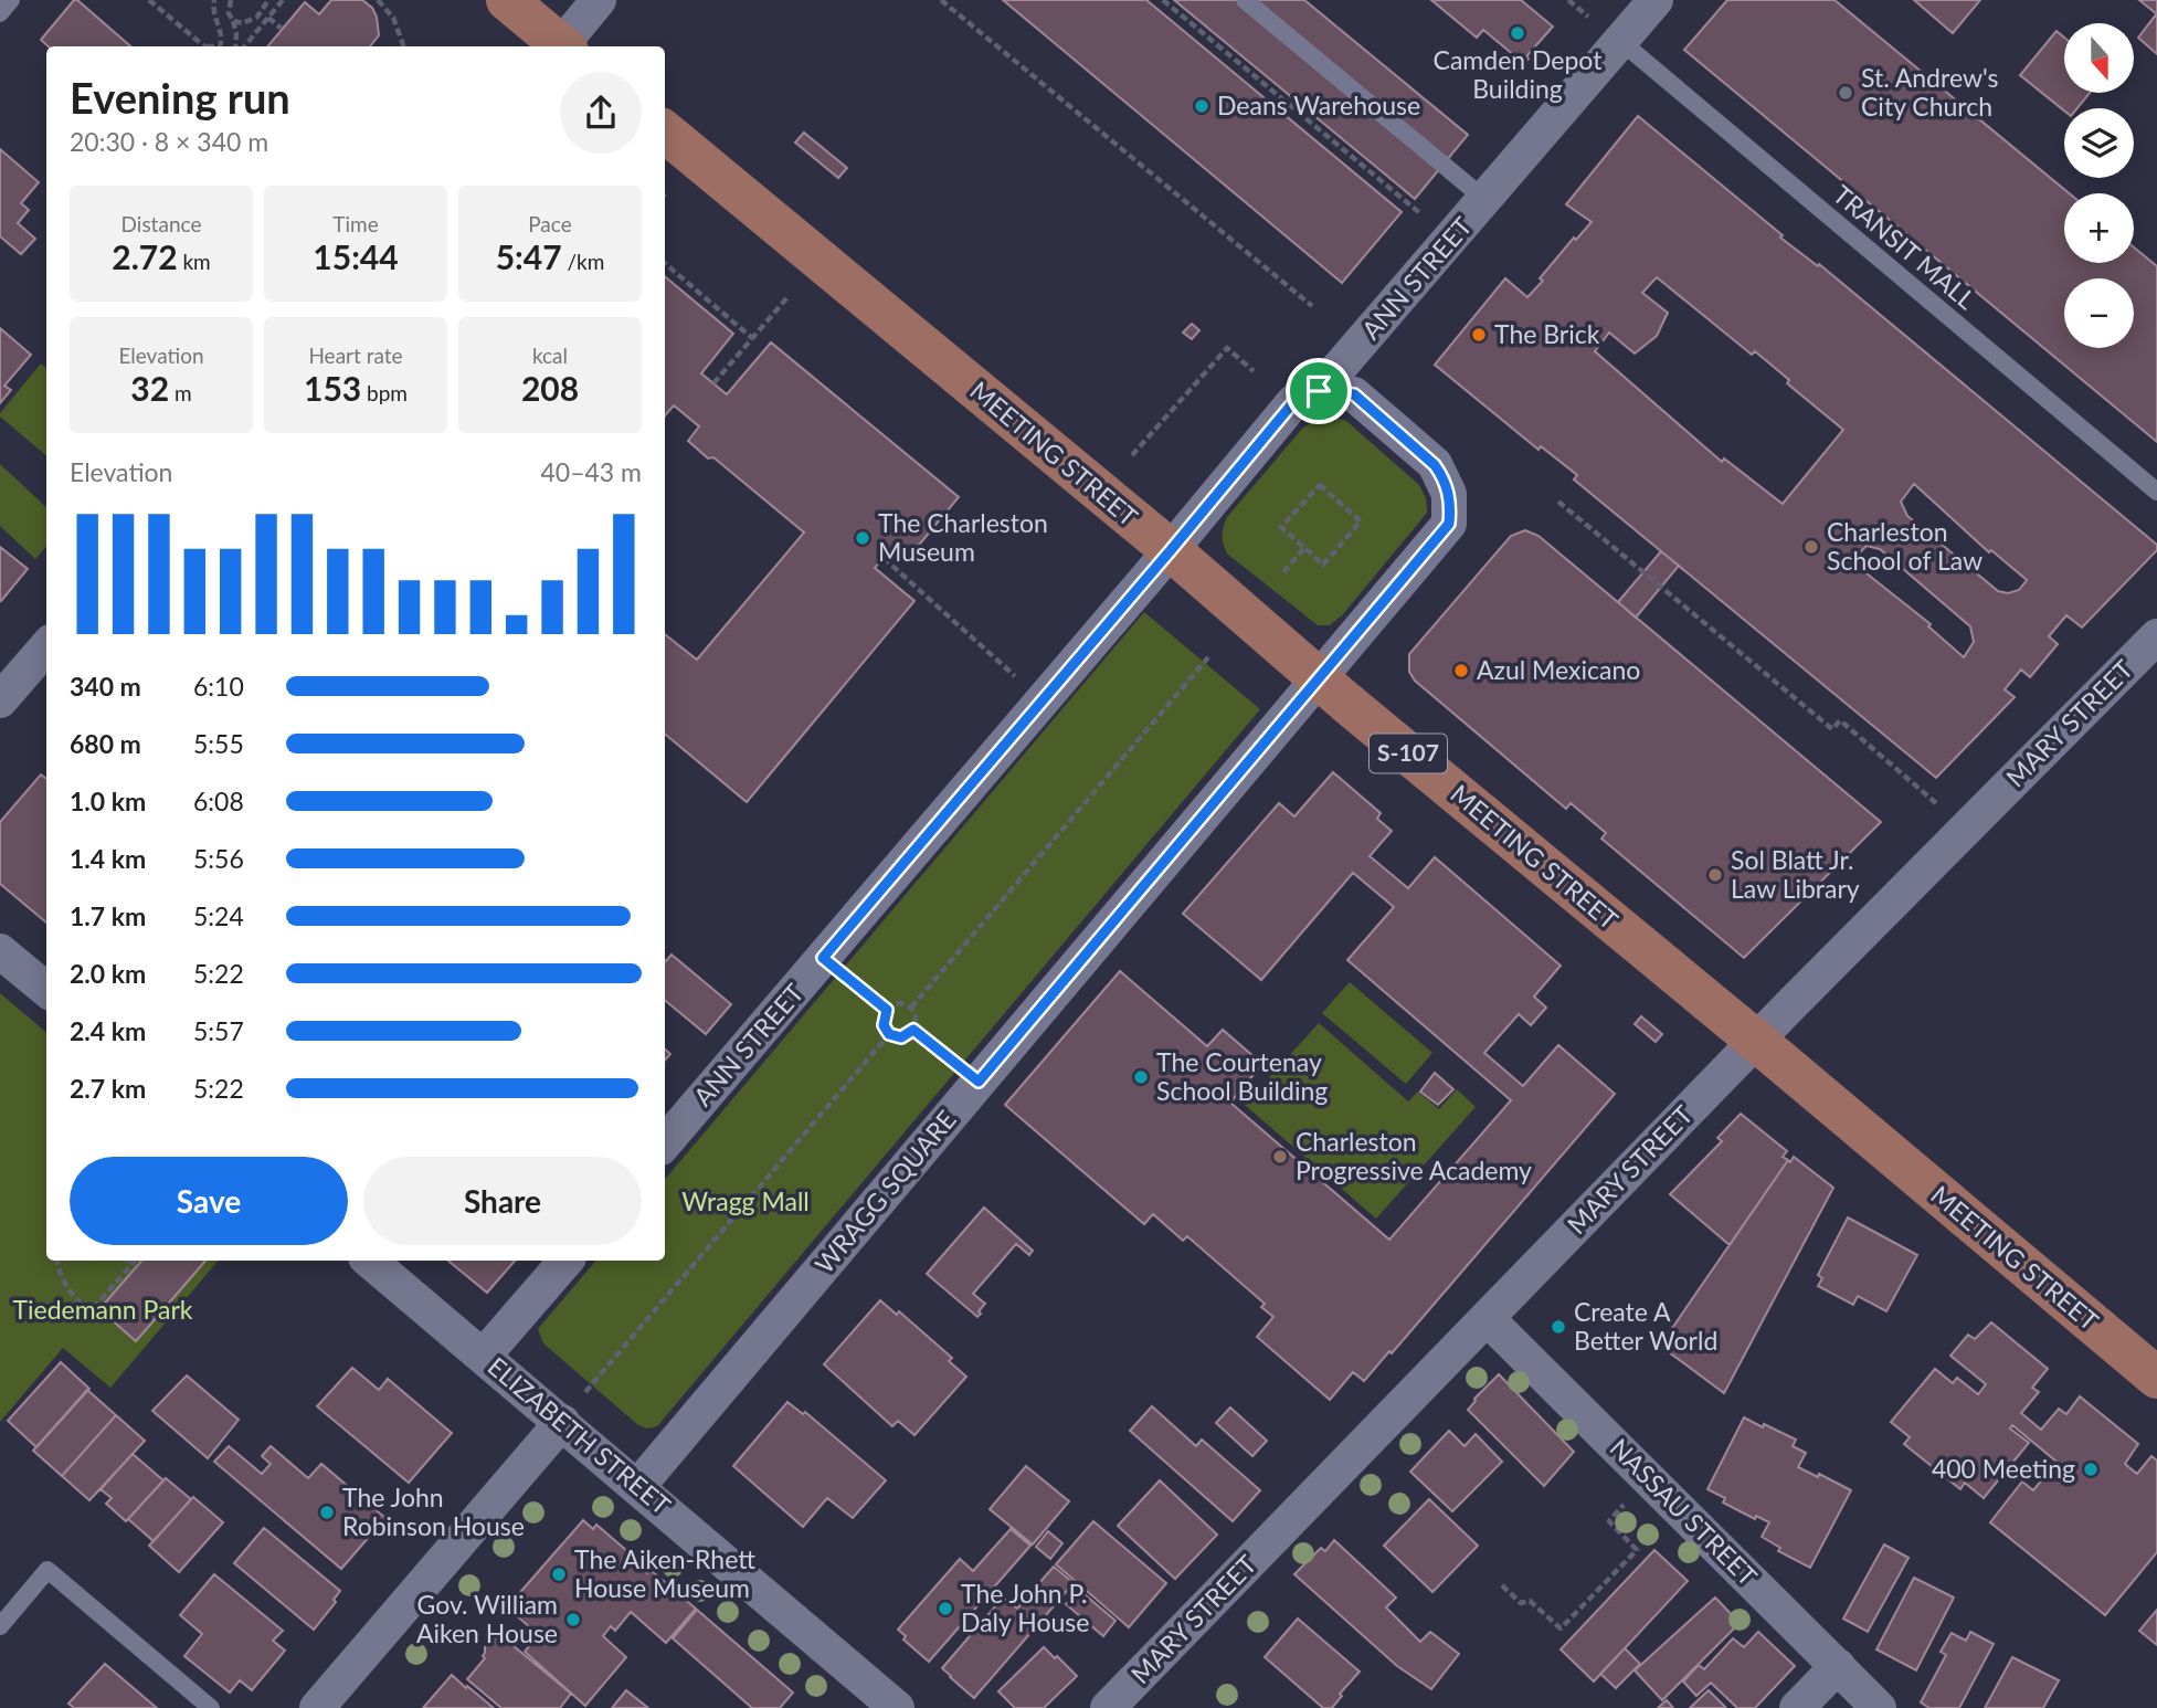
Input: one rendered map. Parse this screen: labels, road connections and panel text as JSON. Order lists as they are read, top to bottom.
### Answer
{
  "streets": {
    "main road": ["MEETING STREET", "S-107"],
    "street": [
      "ANN STREET",
      "MARY STREET",
      "WRAGG SQUARE",
      "ELIZABETH STREET",
      "NASSAU STREET"
    ],
    "lane": ["TRANSIT MALL"]
  },
  "crossings": [
    ["TRANSIT MALL", "ANN STREET"],
    ["ANN STREET", "MEETING STREET"],
    ["ANN STREET", "WRAGG SQUARE"],
    ["MEETING STREET", "MARY STREET"],
    ["MEETING STREET", "WRAGG SQUARE"],
    ["MARY STREET", "NASSAU STREET"],
    ["WRAGG SQUARE", "ELIZABETH STREET"]
  ],
  "parks": ["Wragg Mall", "Tiedemann Park"],
  "places": [
    "Camden Depot Building",
    "St. Andrew's City Church",
    "Deans Warehouse",
    "The Brick",
    "The Charleston Museum",
    "Charleston School of Law",
    "Azul Mexicano",
    "Sol Blatt Jr. Law Library",
    "The Courtenay School Building",
    "Charleston Progressive Academy",
    "Create A Better World",
    "400 Meeting",
    "The John Robinson House",
    "The Aiken-Rhett House Museum",
    "The John P. Daly House",
    "Gov. William Aiken House"
  ],
  "north": "bottom",
  "page": {
    "map_buttons": ["+", "−"],
    "heading": ["Evening run", "20:30 · 8 × 340 m"],
    "stats": [
      ["Distance", "2.72 km"],
      ["Time", "15:44"],
      ["Pace", "5:47 /km"],
      ["Elevation", "32 m"],
      ["Heart rate", "153 bpm"],
      ["kcal", "208"]
    ],
    "chart": ["Elevation", "40–43 m"],
    "list": [
      {
        "name": "340 m",
        "note": "6:10"
      },
      {
        "name": "680 m",
        "note": "5:55"
      },
      {
        "name": "1.0 km",
        "note": "6:08"
      },
      {
        "name": "1.4 km",
        "note": "5:56"
      },
      {
        "name": "1.7 km",
        "note": "5:24"
      },
      {
        "name": "2.0 km",
        "note": "5:22"
      },
      {
        "name": "2.4 km",
        "note": "5:57"
      },
      {
        "name": "2.7 km",
        "note": "5:22"
      }
    ],
    "buttons": ["Save", "Share"]
  }
}
